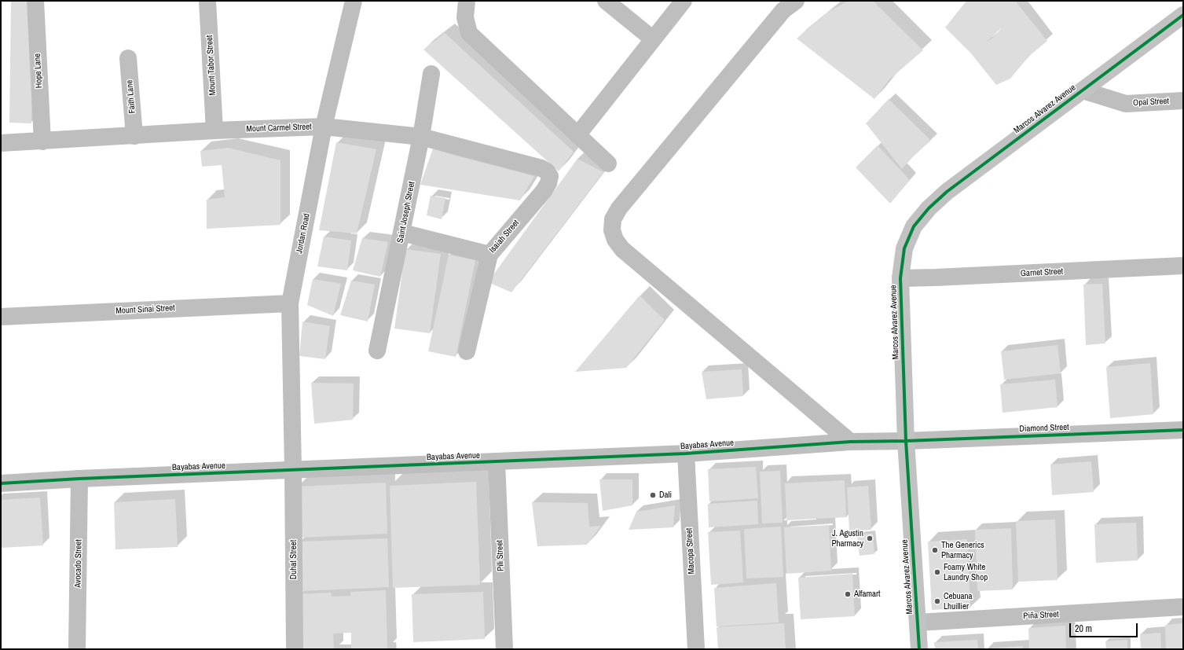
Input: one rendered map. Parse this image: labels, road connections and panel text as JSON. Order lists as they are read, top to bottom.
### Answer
{
  "streets": {
    "main road": ["Marcos Alvarez Avenue"],
    "street": [
      "Mount Tabor Street",
      "Hope Lane",
      "Faith Lane",
      "Opal Street",
      "Mount Carmel Street",
      "Saint Joseph Street",
      "Jordan Road",
      "Isaiah Street",
      "Garnet Street",
      "Mount Sinai Street",
      "Diamond Street",
      "Bayabas Avenue",
      "Macopa Street",
      "Pili Street",
      "Duhat Street",
      "Avocado Street",
      "Piña Street"
    ]
  },
  "crossings": [
    ["Mount Tabor Street", "Mount Carmel Street"],
    ["Hope Lane", "Mount Carmel Street"],
    ["Faith Lane", "Mount Carmel Street"],
    ["Opal Street", "Marcos Alvarez Avenue"],
    ["Marcos Alvarez Avenue", "Garnet Street"],
    ["Marcos Alvarez Avenue", "Diamond Street"],
    ["Marcos Alvarez Avenue", "Bayabas Avenue"],
    ["Marcos Alvarez Avenue", "Piña Street"],
    ["Mount Carmel Street", "Saint Joseph Street"],
    ["Mount Carmel Street", "Jordan Road"],
    ["Mount Carmel Street", "Isaiah Street"],
    ["Saint Joseph Street", "Isaiah Street"],
    ["Jordan Road", "Mount Sinai Street"],
    ["Jordan Road", "Bayabas Avenue"],
    ["Jordan Road", "Duhat Street"],
    ["Diamond Street", "Bayabas Avenue"],
    ["Bayabas Avenue", "Macopa Street"],
    ["Bayabas Avenue", "Pili Street"],
    ["Bayabas Avenue", "Duhat Street"],
    ["Bayabas Avenue", "Avocado Street"]
  ],
  "places": [
    "Dali",
    "J. Agustin Pharmacy",
    "The Generics Pharmacy",
    "Foamy White Laundry Shop",
    "Alfamart",
    "Cebuana Lhuillier"
  ],
  "scale_bar": "20 m"
}
